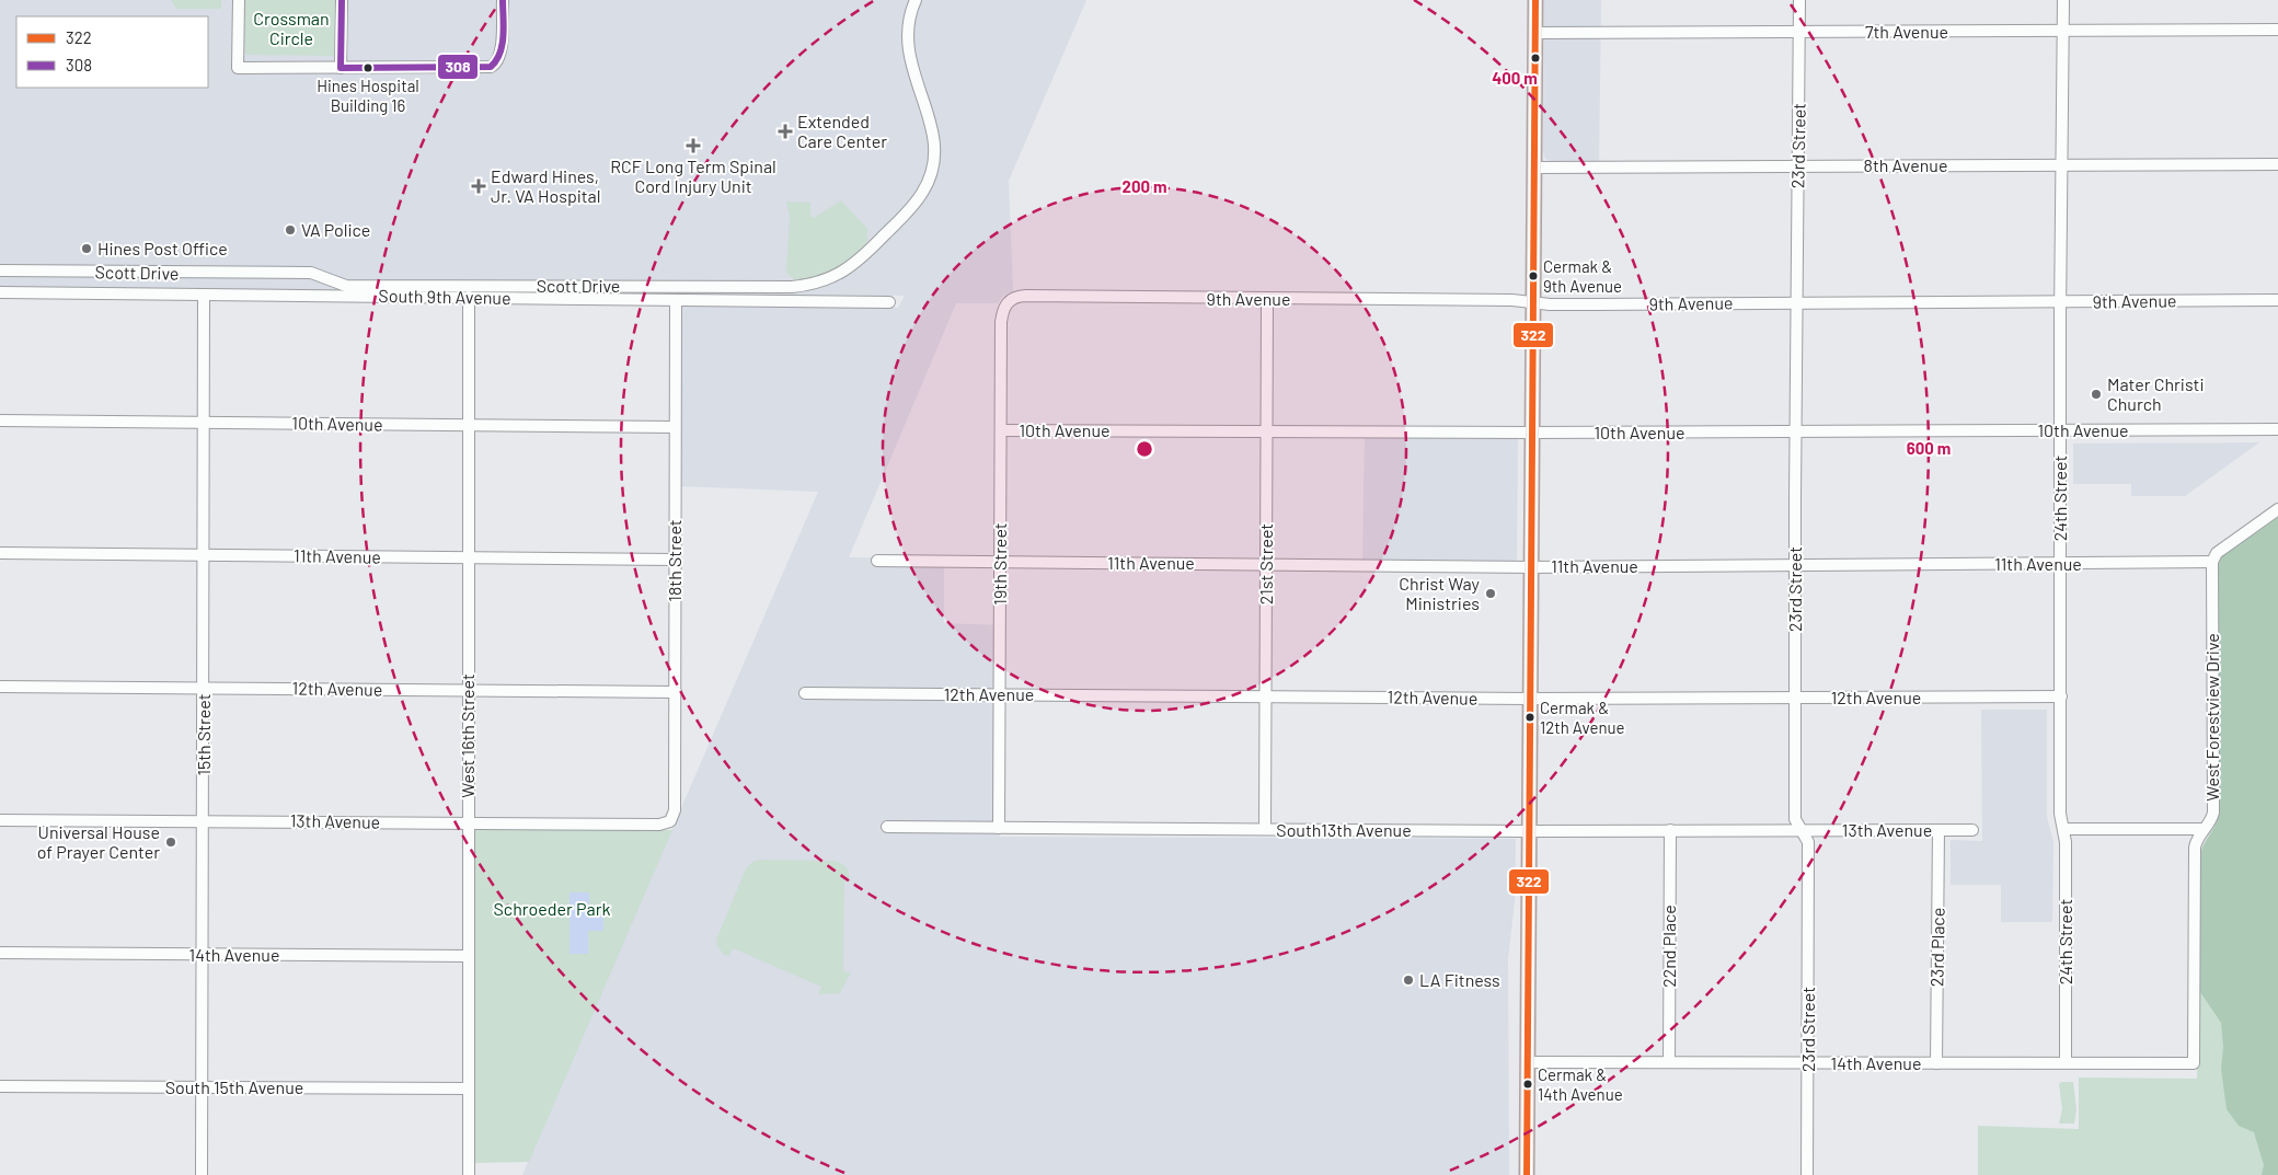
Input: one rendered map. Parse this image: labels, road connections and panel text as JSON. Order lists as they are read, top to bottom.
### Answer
{
  "streets": {
    "street": [
      "7th Avenue",
      "23rd Street",
      "8th Avenue",
      "Scott Drive",
      "South 9th Avenue",
      "9th Avenue",
      "10th Avenue",
      "24th Street",
      "11th Avenue",
      "18th Street",
      "19th Street",
      "21st Street",
      "12th Avenue",
      "West Forestview Drive",
      "15th Street",
      "West 16th Street",
      "13th Avenue",
      "South13th Avenue",
      "22nd Place",
      "23rd Place",
      "14th Avenue",
      "South 15th Avenue"
    ]
  },
  "crossings": [
    ["7th Avenue", "23rd Street"],
    ["7th Avenue", "24th Street"],
    ["23rd Street", "8th Avenue"],
    ["23rd Street", "9th Avenue"],
    ["23rd Street", "10th Avenue"],
    ["23rd Street", "11th Avenue"],
    ["23rd Street", "12th Avenue"],
    ["23rd Street", "13th Avenue"],
    ["23rd Street", "South13th Avenue"],
    ["23rd Street", "14th Avenue"],
    ["8th Avenue", "24th Street"],
    ["South 9th Avenue", "18th Street"],
    ["South 9th Avenue", "15th Street"],
    ["South 9th Avenue", "West 16th Street"],
    ["9th Avenue", "24th Street"],
    ["9th Avenue", "19th Street"],
    ["9th Avenue", "21st Street"],
    ["10th Avenue", "24th Street"],
    ["10th Avenue", "18th Street"],
    ["10th Avenue", "19th Street"],
    ["10th Avenue", "21st Street"],
    ["10th Avenue", "15th Street"],
    ["10th Avenue", "West 16th Street"],
    ["24th Street", "11th Avenue"],
    ["24th Street", "12th Avenue"],
    ["24th Street", "14th Avenue"],
    ["11th Avenue", "18th Street"],
    ["11th Avenue", "19th Street"],
    ["11th Avenue", "21st Street"],
    ["11th Avenue", "West Forestview Drive"],
    ["11th Avenue", "15th Street"],
    ["11th Avenue", "West 16th Street"],
    ["18th Street", "12th Avenue"],
    ["18th Street", "13th Avenue"],
    ["19th Street", "12th Avenue"],
    ["19th Street", "South13th Avenue"],
    ["21st Street", "12th Avenue"],
    ["21st Street", "South13th Avenue"],
    ["12th Avenue", "15th Street"],
    ["12th Avenue", "West 16th Street"],
    ["West Forestview Drive", "14th Avenue"],
    ["15th Street", "13th Avenue"],
    ["15th Street", "14th Avenue"],
    ["15th Street", "South 15th Avenue"],
    ["West 16th Street", "13th Avenue"],
    ["West 16th Street", "14th Avenue"],
    ["West 16th Street", "South 15th Avenue"],
    ["13th Avenue", "South13th Avenue"],
    ["13th Avenue", "23rd Place"],
    ["South13th Avenue", "22nd Place"],
    ["22nd Place", "14th Avenue"],
    ["23rd Place", "14th Avenue"]
  ],
  "parks": ["Crossman Circle", "Schroeder Park"],
  "places": {
    "other": [
      "Hines Hospital Building 16",
      "VA Police",
      "Hines Post Office",
      "Cermak & 9th Avenue",
      "Mater Christi Church",
      "Christ Way Ministries",
      "Cermak & 12th Avenue",
      "Universal House of Prayer Center",
      "LA Fitness",
      "Cermak & 14th Avenue"
    ],
    "health": ["Extended Care Center", "RCF Long Term Spinal Cord Injury Unit", "Edward Hines, Jr. VA Hospital"]
  },
  "lines": ["transit line 322", "transit line 308"],
  "legend": ["322", "308"],
  "rings": ["400 m", "200 m", "600 m"]
}
